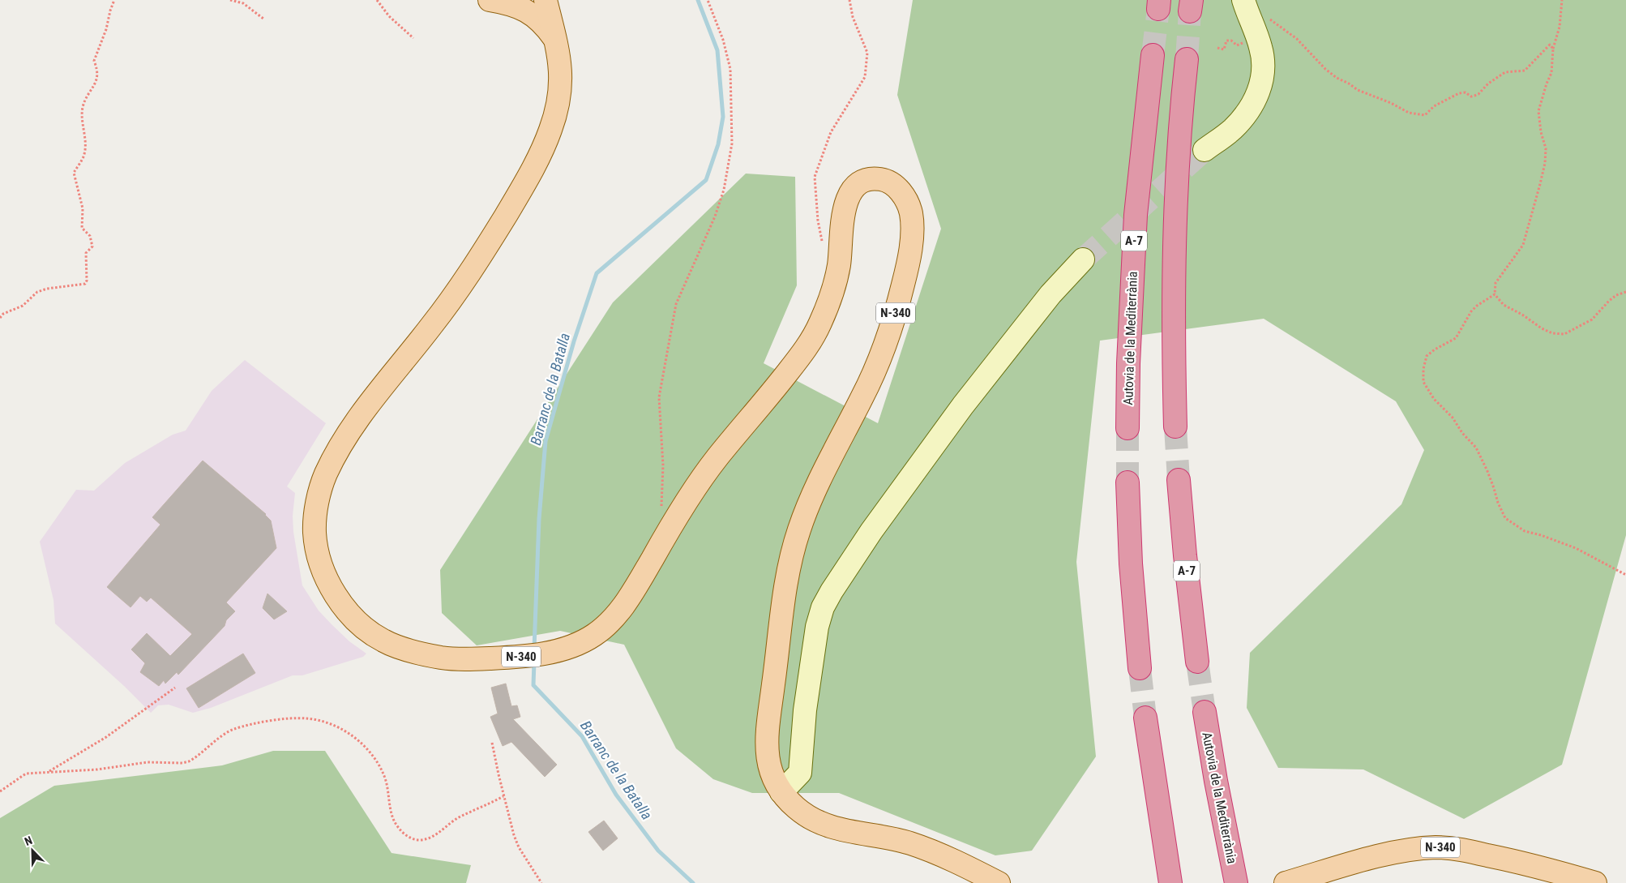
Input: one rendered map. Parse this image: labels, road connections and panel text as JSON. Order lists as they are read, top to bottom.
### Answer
{
  "streets": {
    "highway": ["A-7", "Autovia de la Mediterrània"],
    "main road": ["N-340"]
  },
  "water": ["Barranc de la Batalla"],
  "north": "top left"
}
